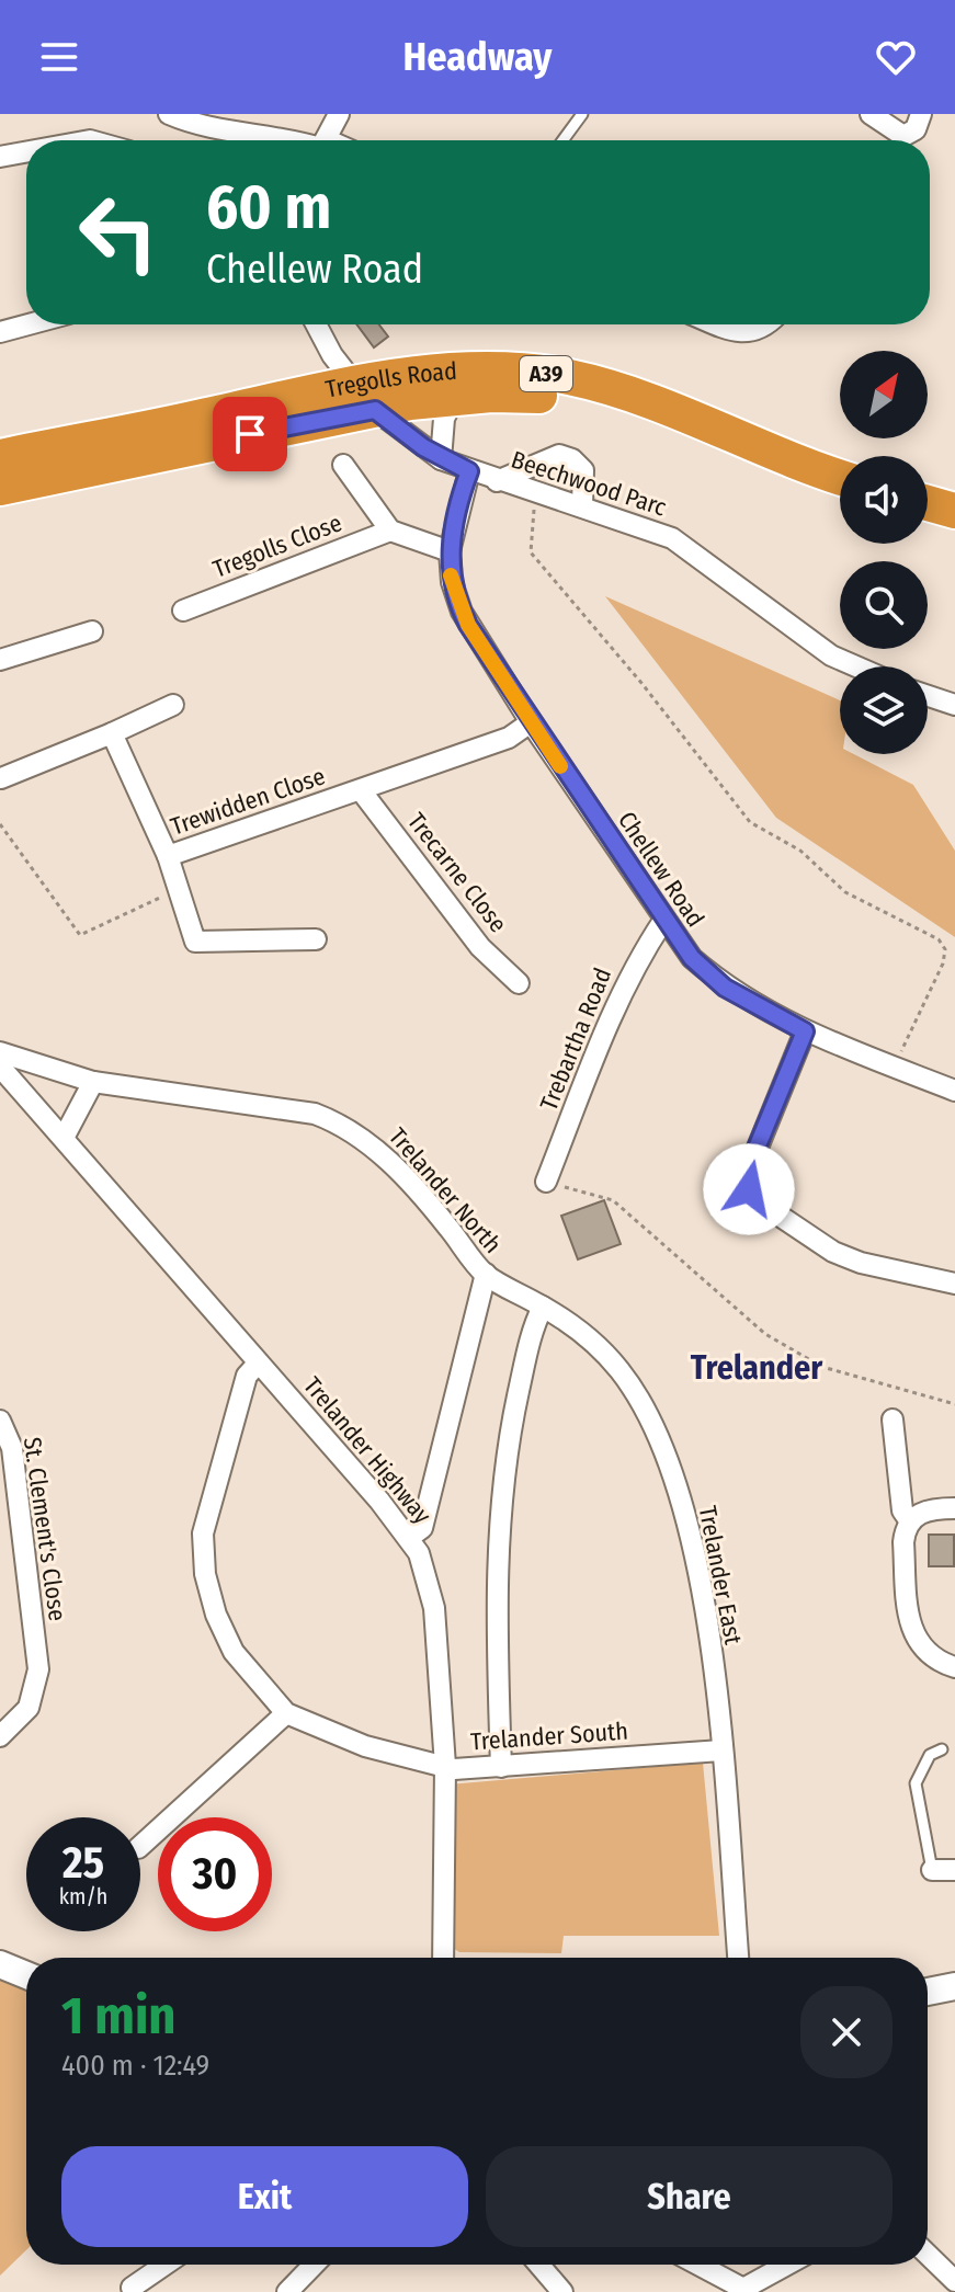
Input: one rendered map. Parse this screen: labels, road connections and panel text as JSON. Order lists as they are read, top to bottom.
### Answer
{
  "streets": {
    "highway": ["A39", "Tregolls Road"],
    "street": [
      "Beechwood Parc",
      "Tregolls Close",
      "Trewidden Close",
      "Chellew Road",
      "Trecarne Close",
      "Trebartha Road",
      "Trelander North",
      "Trelander Highway",
      "St. Clement's Close",
      "Trelander East",
      "Trelander South"
    ]
  },
  "crossings": [
    ["Tregolls Road", "Beechwood Parc"],
    ["Beechwood Parc", "Chellew Road"],
    ["Trewidden Close", "Chellew Road"],
    ["Trewidden Close", "Trecarne Close"],
    ["Chellew Road", "Trebartha Road"],
    ["Trelander North", "Trelander Highway"],
    ["Trelander North", "Trelander East"],
    ["Trelander Highway", "Trelander South"],
    ["Trelander East", "Trelander South"]
  ],
  "districts": ["Trelander"],
  "north": "top right",
  "page": {
    "header": "Headway",
    "turn": ["60 m", "Chellew Road"],
    "speed": "25 km/h",
    "limit": "30",
    "heading": ["1 min", "400 m · 12:49"],
    "buttons": ["Exit", "Share"]
  }
}
